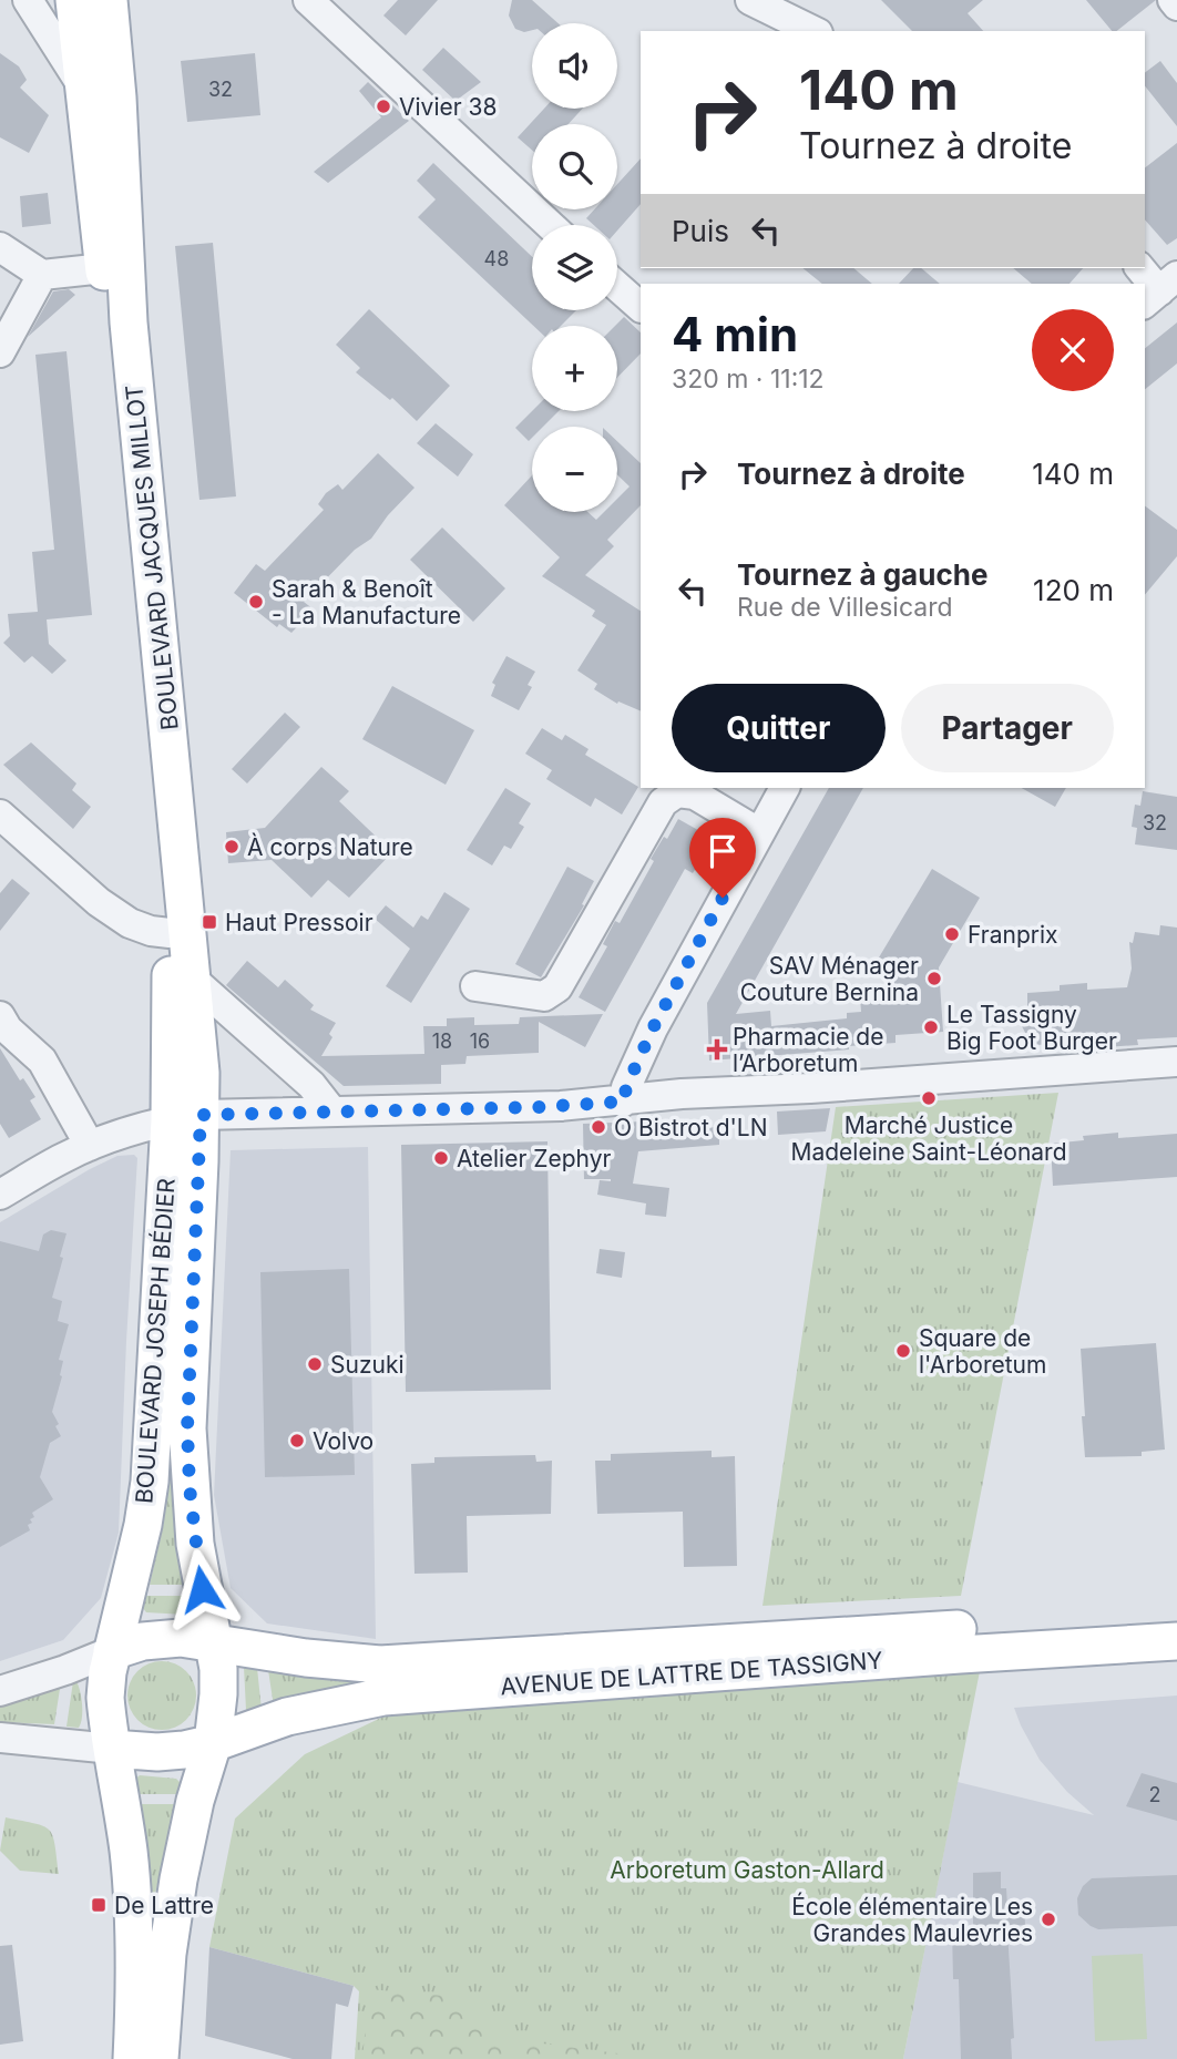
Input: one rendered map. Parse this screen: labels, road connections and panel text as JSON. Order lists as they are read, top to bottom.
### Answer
{
  "streets": {
    "main road": ["BOULEVARD JACQUES MILLOT", "BOULEVARD JOSEPH BÉDIER", "AVENUE DE LATTRE DE TASSIGNY"]
  },
  "crossings": [
    ["BOULEVARD JACQUES MILLOT", "BOULEVARD JOSEPH BÉDIER"],
    ["BOULEVARD JOSEPH BÉDIER", "AVENUE DE LATTRE DE TASSIGNY"]
  ],
  "parks": ["Arboretum Gaston-Allard"],
  "places": {
    "other": [
      "Vivier 38",
      "Sarah & Benoît - La Manufacture",
      "À corps Nature",
      "Franprix",
      "SAV Ménager Couture Bernina",
      "Le Tassigny Big Foot Burger",
      "Marché Justice Madeleine Saint-Léonard",
      "O Bistrot d'LN",
      "Atelier Zephyr",
      "Square de l'Arboretum",
      "Suzuki",
      "Volvo",
      "École élémentaire Les Grandes Maulevries"
    ],
    "transit": ["Haut Pressoir", "De Lattre"],
    "health": ["Pharmacie de l’Arboretum"]
  },
  "house_numbers": [
    "32",
    "48",
    "32",
    "18",
    "16",
    "2"
  ],
  "page": {
    "map_buttons": ["+", "−"],
    "turn": ["140 m", "Tournez à droite"],
    "then": "Puis",
    "heading": ["4 min", "320 m · 11:12"],
    "list": [
      {
        "name": "Tournez à droite",
        "value": "140 m"
      },
      {
        "name": "Tournez à gauche",
        "note": "Rue de Villesicard",
        "value": "120 m"
      }
    ],
    "buttons": ["Quitter", "Partager"]
  }
}
